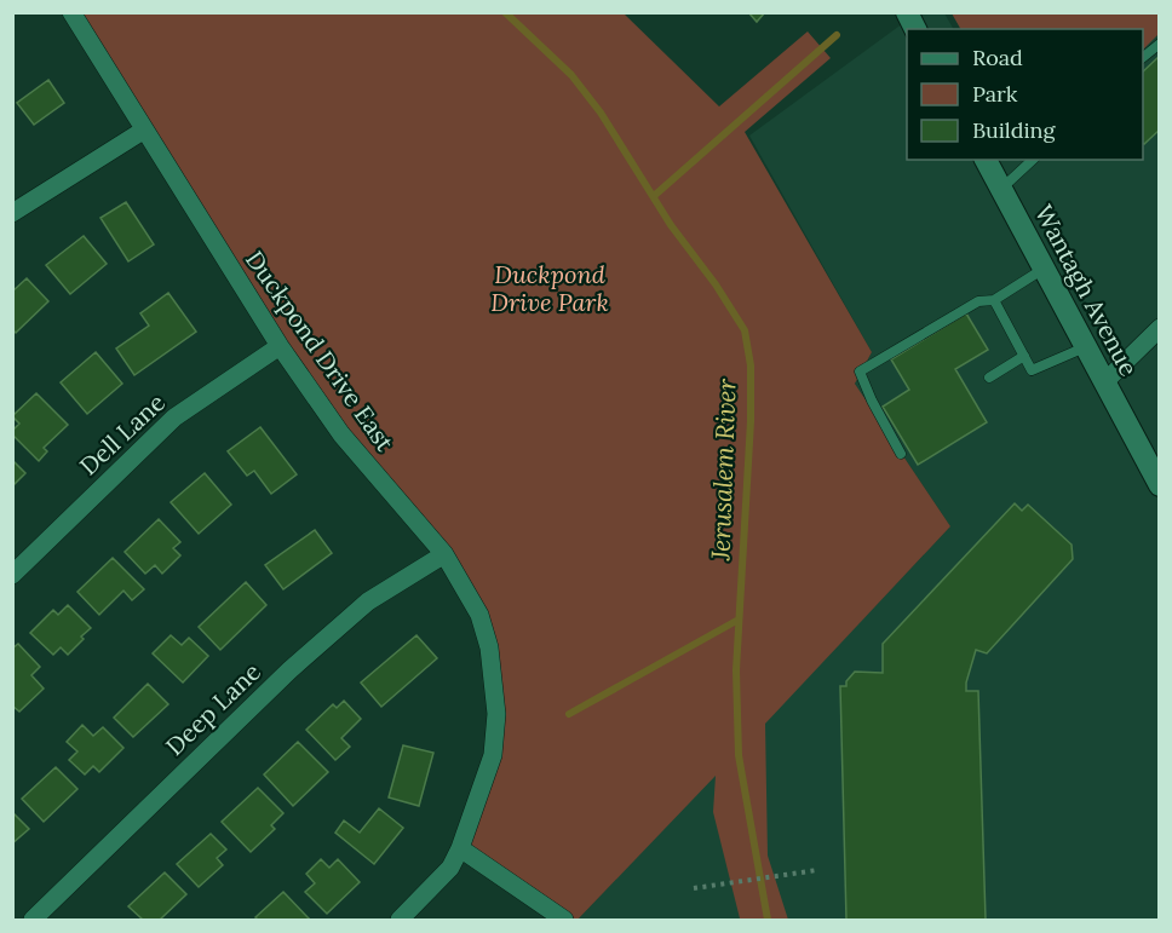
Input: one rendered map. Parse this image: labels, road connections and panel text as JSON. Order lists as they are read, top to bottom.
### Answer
{
  "streets": {
    "main road": ["Wantagh Avenue"],
    "street": ["Duckpond Drive East", "Dell Lane", "Deep Lane"]
  },
  "crossings": [
    ["Duckpond Drive East", "Dell Lane"],
    ["Duckpond Drive East", "Deep Lane"]
  ],
  "water": ["Jerusalem River"],
  "parks": ["Duckpond Drive Park"],
  "legend": ["Road", "Park", "Building"]
}
